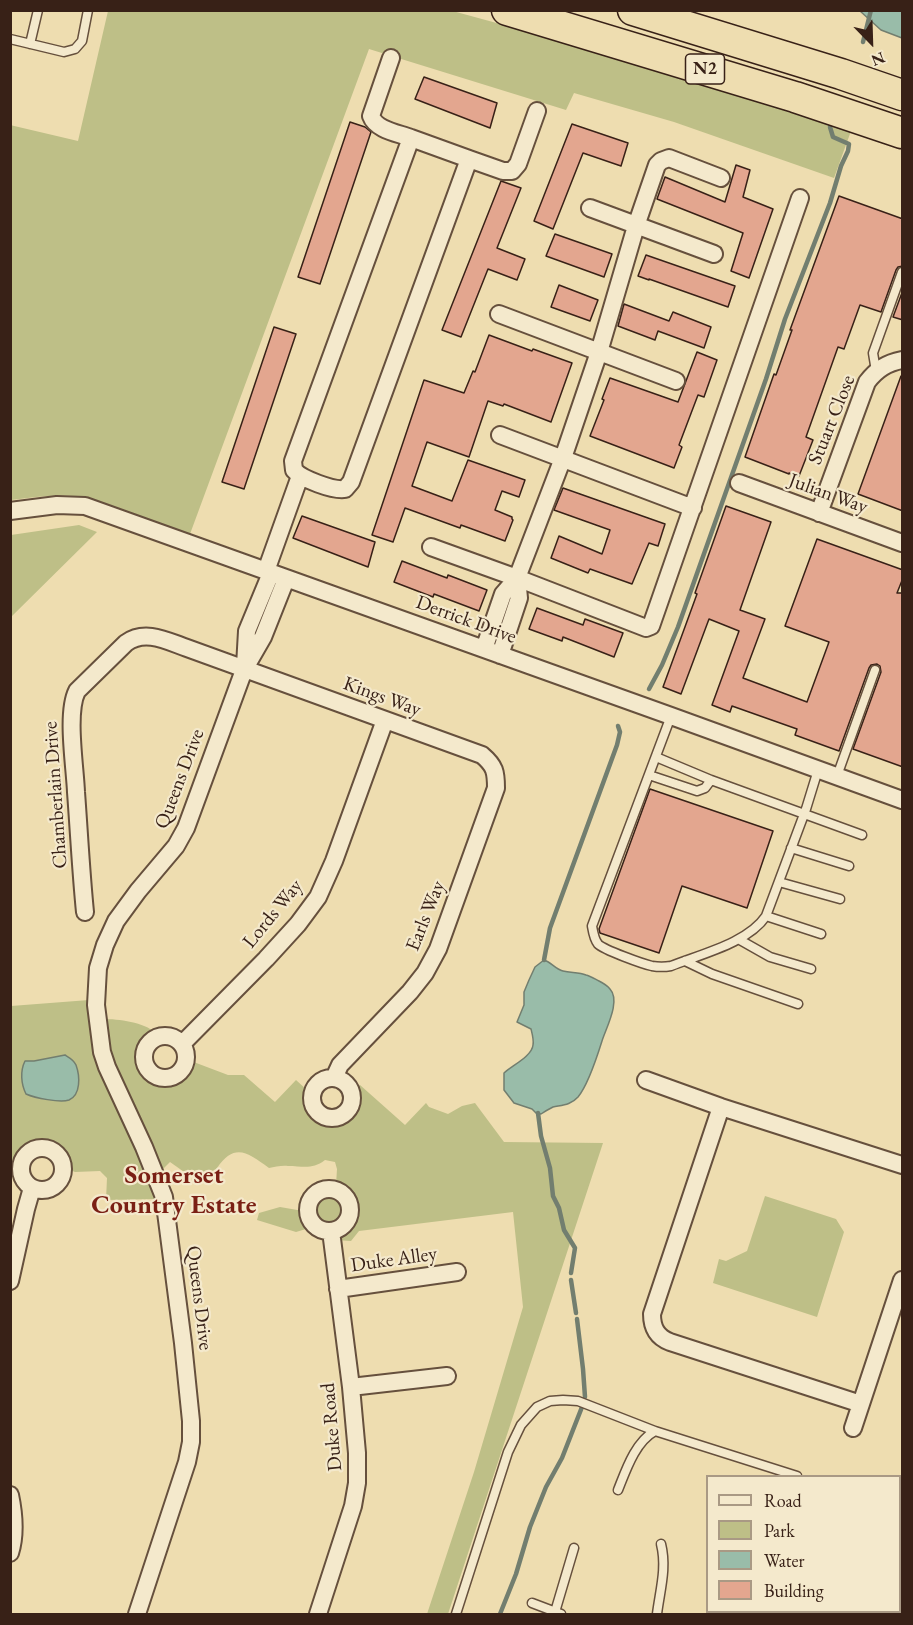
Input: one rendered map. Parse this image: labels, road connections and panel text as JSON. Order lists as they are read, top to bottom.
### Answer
{
  "streets": {
    "highway": ["N2"],
    "street": [
      "Stuart Close",
      "Julian Way",
      "Derrick Drive",
      "Kings Way",
      "Queens Drive",
      "Chamberlain Drive",
      "Lords Way",
      "Earls Way",
      "Duke Alley",
      "Duke Road"
    ]
  },
  "crossings": [
    ["Stuart Close", "Julian Way"],
    ["Derrick Drive", "Queens Drive"],
    ["Kings Way", "Queens Drive"],
    ["Kings Way", "Chamberlain Drive"],
    ["Kings Way", "Lords Way"],
    ["Kings Way", "Earls Way"],
    ["Queens Drive", "Chamberlain Drive"],
    ["Duke Alley", "Duke Road"]
  ],
  "districts": ["Somerset Country Estate"],
  "legend": [
    "Road",
    "Park",
    "Water",
    "Building"
  ],
  "north": "bottom right"
}
